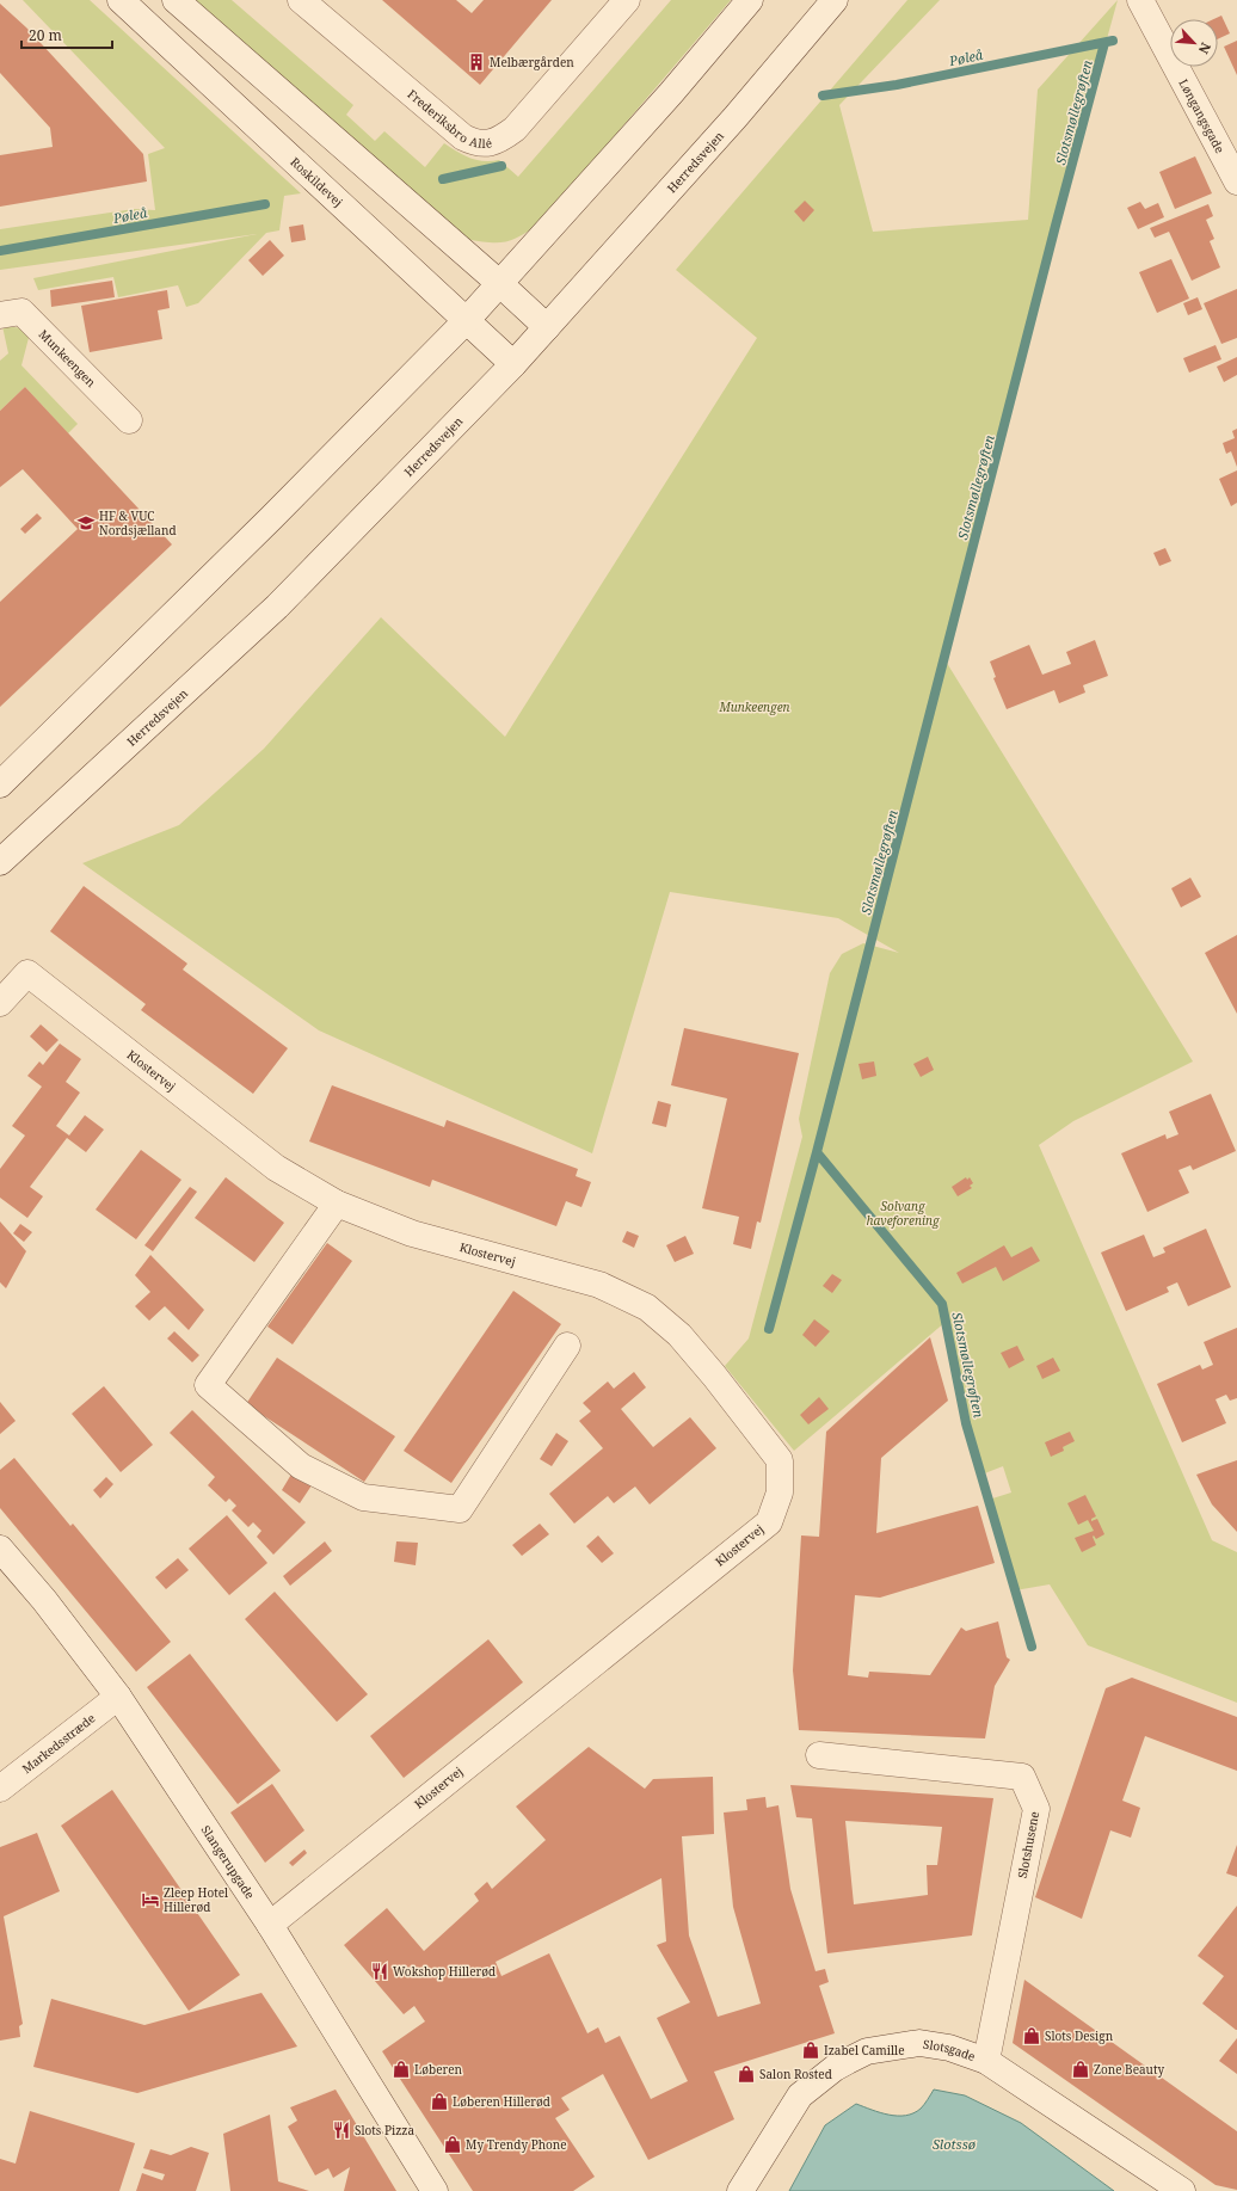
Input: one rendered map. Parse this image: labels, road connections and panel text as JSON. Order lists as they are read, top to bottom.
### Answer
{
  "streets": {
    "street": [
      "Frederiksbro Allé",
      "Løngangsgade",
      "Herredsvejen",
      "Roskildevej",
      "Munkeengen",
      "Klostervej",
      "Markedsstræde",
      "Slotshusene",
      "Slangerupgade",
      "Slotsgade"
    ]
  },
  "crossings": [
    ["Herredsvejen", "Roskildevej"],
    ["Klostervej", "Slangerupgade"],
    ["Markedsstræde", "Slangerupgade"],
    ["Slotshusene", "Slotsgade"]
  ],
  "water": ["Pøleå", "Slotsmøllegrøften", "Slotssø"],
  "parks": ["Munkeengen", "Solvang haveforening"],
  "places": {
    "building": ["Melbærgården"],
    "school or university": ["HF & VUC Nordsjælland"],
    "hotel": ["Zleep Hotel Hillerød"],
    "restaurant": ["Wokshop Hillerød", "Slots Pizza"],
    "shop": [
      "Slots Design",
      "Izabel Camille",
      "Løberen",
      "Zone Beauty",
      "Salon Rosted",
      "Løberen Hillerød",
      "My Trendy Phone"
    ]
  },
  "scale_bar": "20 m",
  "north": "bottom right"
}
